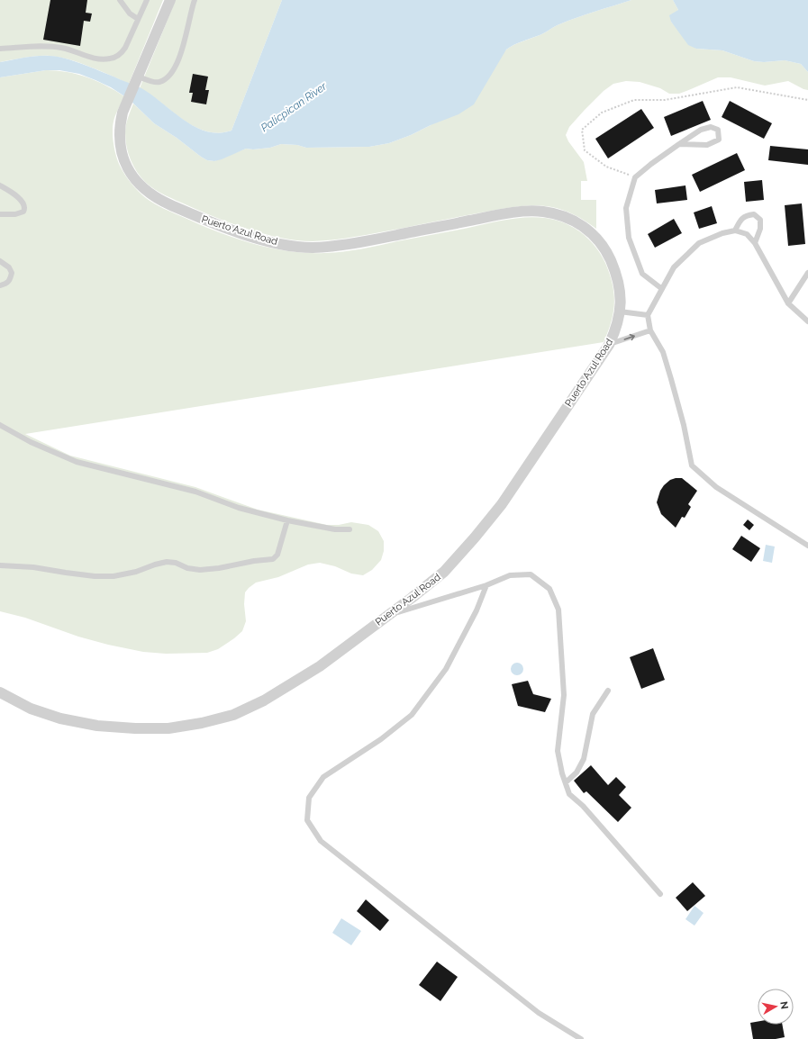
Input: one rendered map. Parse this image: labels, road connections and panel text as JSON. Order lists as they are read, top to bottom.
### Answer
{
  "streets": {
    "street": ["Puerto Azul Road"]
  },
  "water": ["Palicpican River"],
  "north": "right"
}
